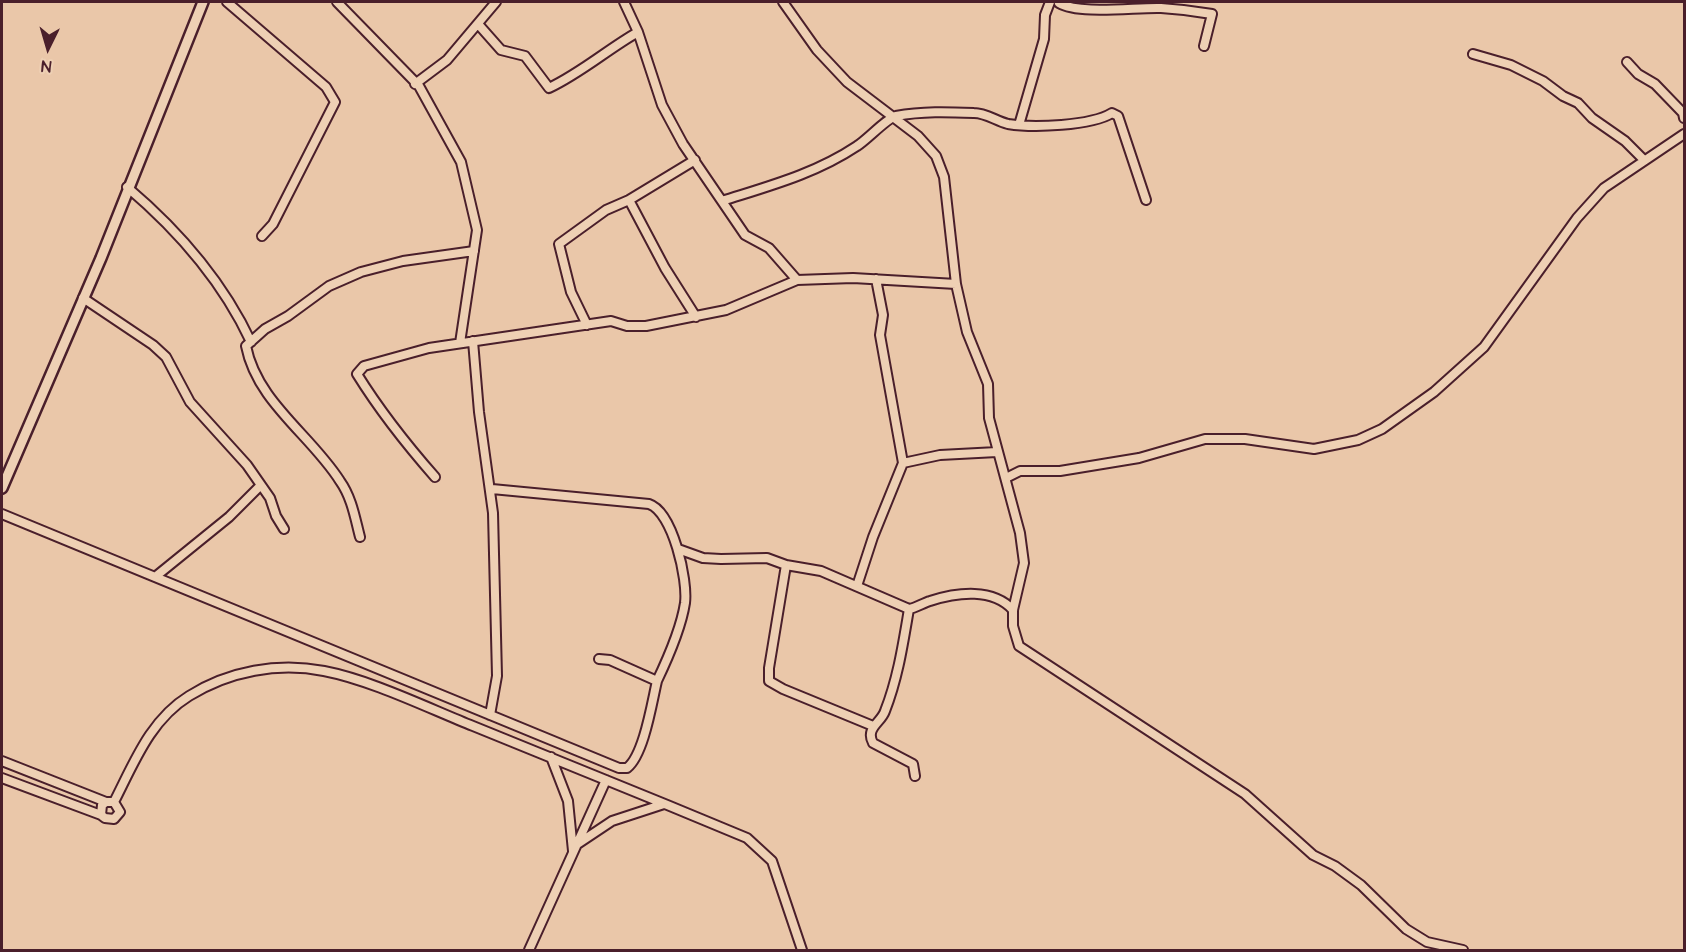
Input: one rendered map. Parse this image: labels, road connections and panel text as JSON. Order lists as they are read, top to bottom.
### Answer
{
  "north": "bottom"
}
